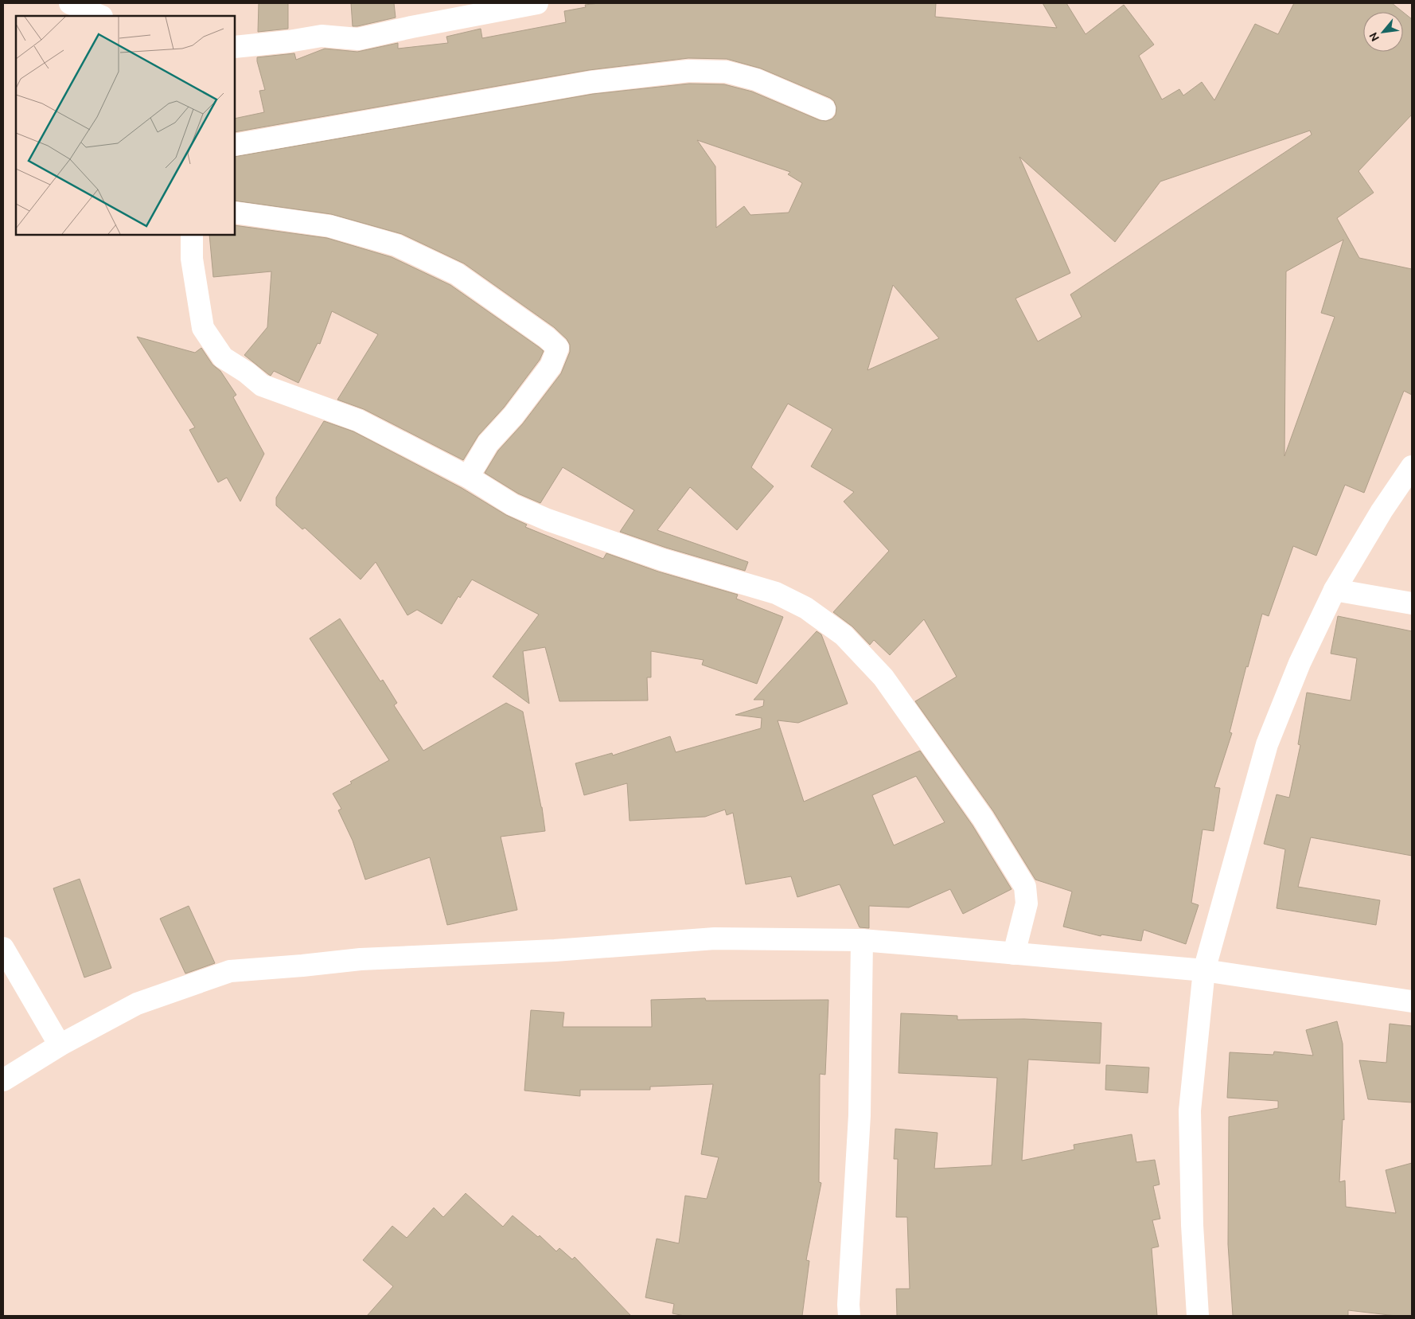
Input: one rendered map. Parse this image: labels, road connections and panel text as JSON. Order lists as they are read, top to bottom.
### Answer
{
  "north": "bottom left"
}
